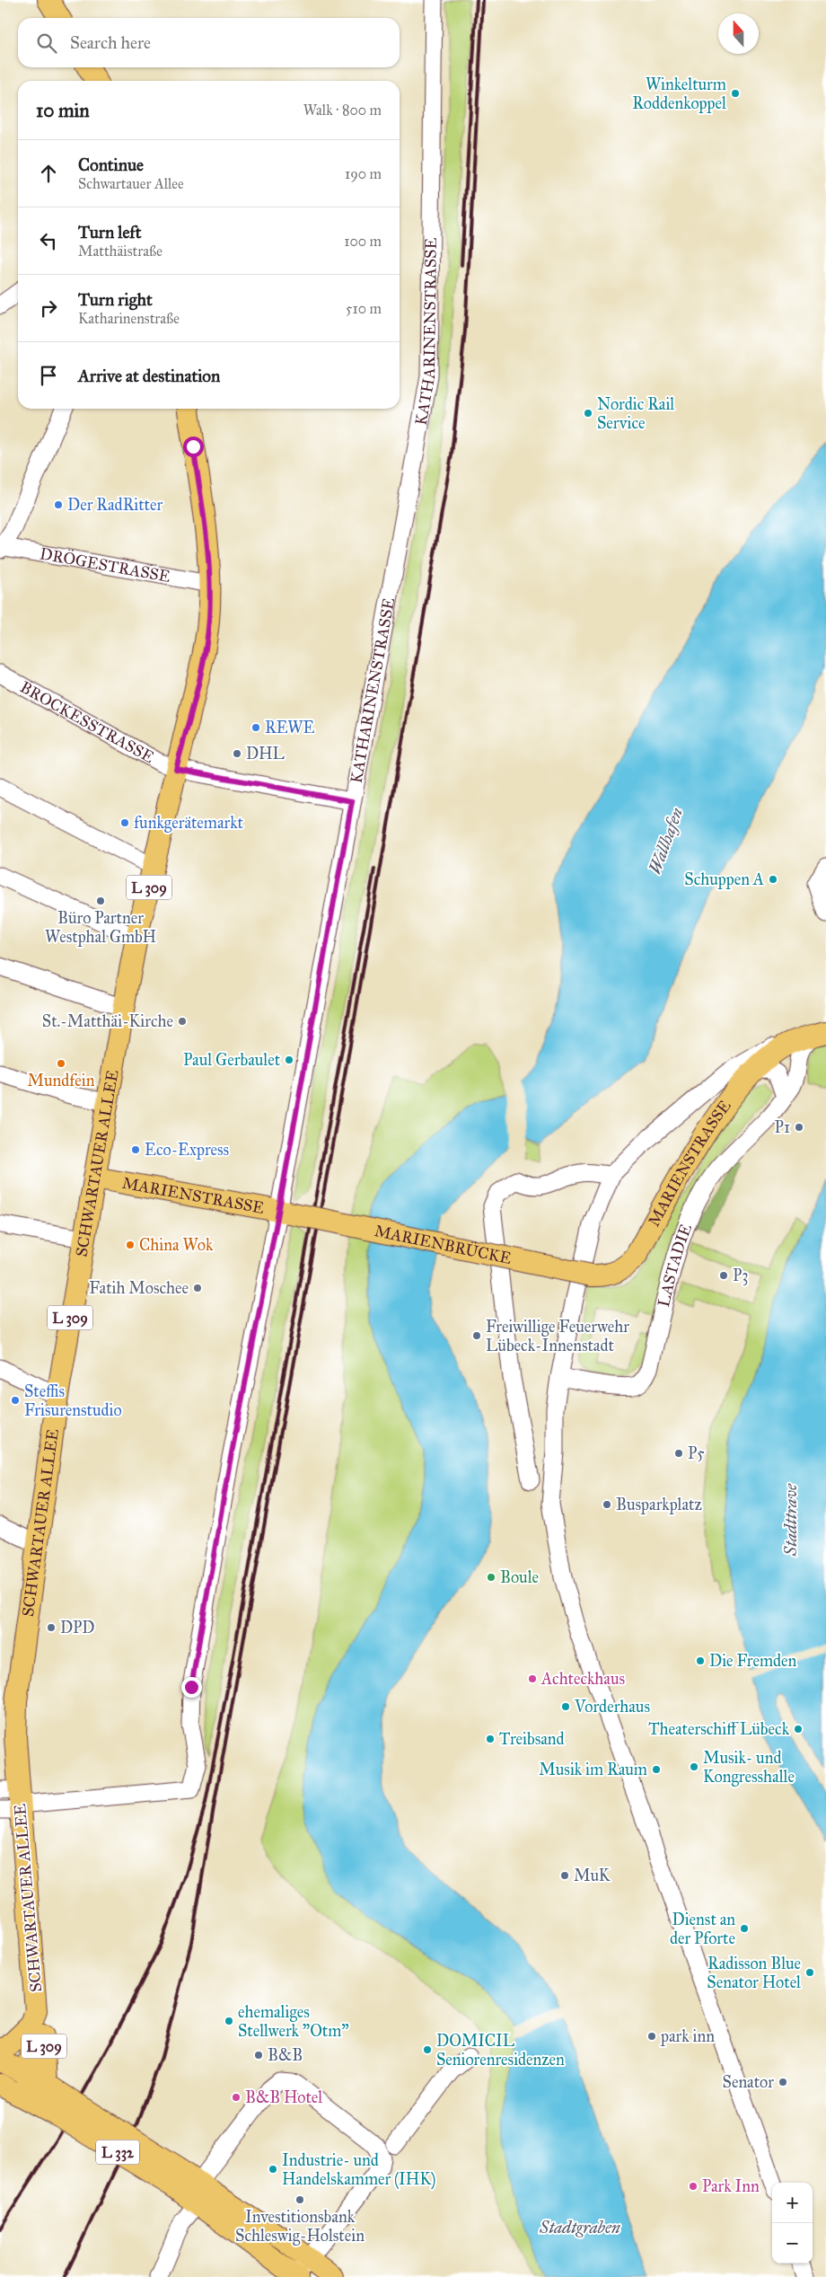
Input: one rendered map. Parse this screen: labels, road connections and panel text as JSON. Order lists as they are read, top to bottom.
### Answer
{
  "streets": {
    "main road": [
      "L 309",
      "SCHWARTAUER ALLEE",
      "MARIENSTRASSE",
      "MARIENBRÜCKE",
      "L 332"
    ],
    "street": [
      "KATHARINENSTRASSE",
      "DRÖGESTRASSE",
      "BROCKESSTRASSE",
      "LASTADIE"
    ]
  },
  "crossings": [
    ["KATHARINENSTRASSE", "BROCKESSTRASSE"],
    ["KATHARINENSTRASSE", "SCHWARTAUER ALLEE"],
    ["KATHARINENSTRASSE", "MARIENSTRASSE"],
    ["KATHARINENSTRASSE", "MARIENBRÜCKE"],
    ["DRÖGESTRASSE", "SCHWARTAUER ALLEE"],
    ["BROCKESSTRASSE", "SCHWARTAUER ALLEE"],
    ["L 309", "SCHWARTAUER ALLEE"],
    ["SCHWARTAUER ALLEE", "MARIENSTRASSE"],
    ["SCHWARTAUER ALLEE", "L 332"],
    ["MARIENSTRASSE", "MARIENBRÜCKE"],
    ["MARIENSTRASSE", "LASTADIE"]
  ],
  "water": ["Wallhafen", "Stadttrave", "Stadtgraben"],
  "places": [
    "Winkelturm Roddenkoppel",
    "Nordic Rail Service",
    "Der RadRitter",
    "REWE",
    "DHL",
    "funkgerätemarkt",
    "Schuppen A",
    "Büro Partner Westphal GmbH",
    "St.-Matthäi-Kirche",
    "Paul Gerbaulet",
    "Mundfein",
    "P1",
    "Eco-Express",
    "China Wok",
    "P3",
    "Fatih Moschee",
    "Freiwillige Feuerwehr Lübeck-Innenstadt",
    "Steffis Frisurenstudio",
    "P5",
    "Busparkplatz",
    "Boule",
    "DPD",
    "Die Fremden",
    "Achteckhaus",
    "Vorderhaus",
    "Theaterschiff Lübeck",
    "Treibsand",
    "Musik- und Kongresshalle",
    "Musik im Raum",
    "MuK",
    "Dienst an der Pforte",
    "Radisson Blue Senator Hotel",
    "ehemaliges Stellwerk \"Otm\"",
    "park inn",
    "DOMICIL Seniorenresidenzen",
    "B&B",
    "Senator",
    "B&B Hotel",
    "Industrie- und Handelskammer (IHK)",
    "Park Inn",
    "Investitionsbank Schleswig-Holstein"
  ],
  "north": "top",
  "page": {
    "search": "Search here",
    "heading": ["10 min", "Walk · 800 m"],
    "list": [
      ["Continue", "Schwartauer Allee", "190 m"],
      ["Turn left", "Matthäistraße", "100 m"],
      ["Turn right", "Katharinenstraße", "510 m"],
      "Arrive at destination"
    ],
    "map_buttons": ["+", "−"]
  }
}
